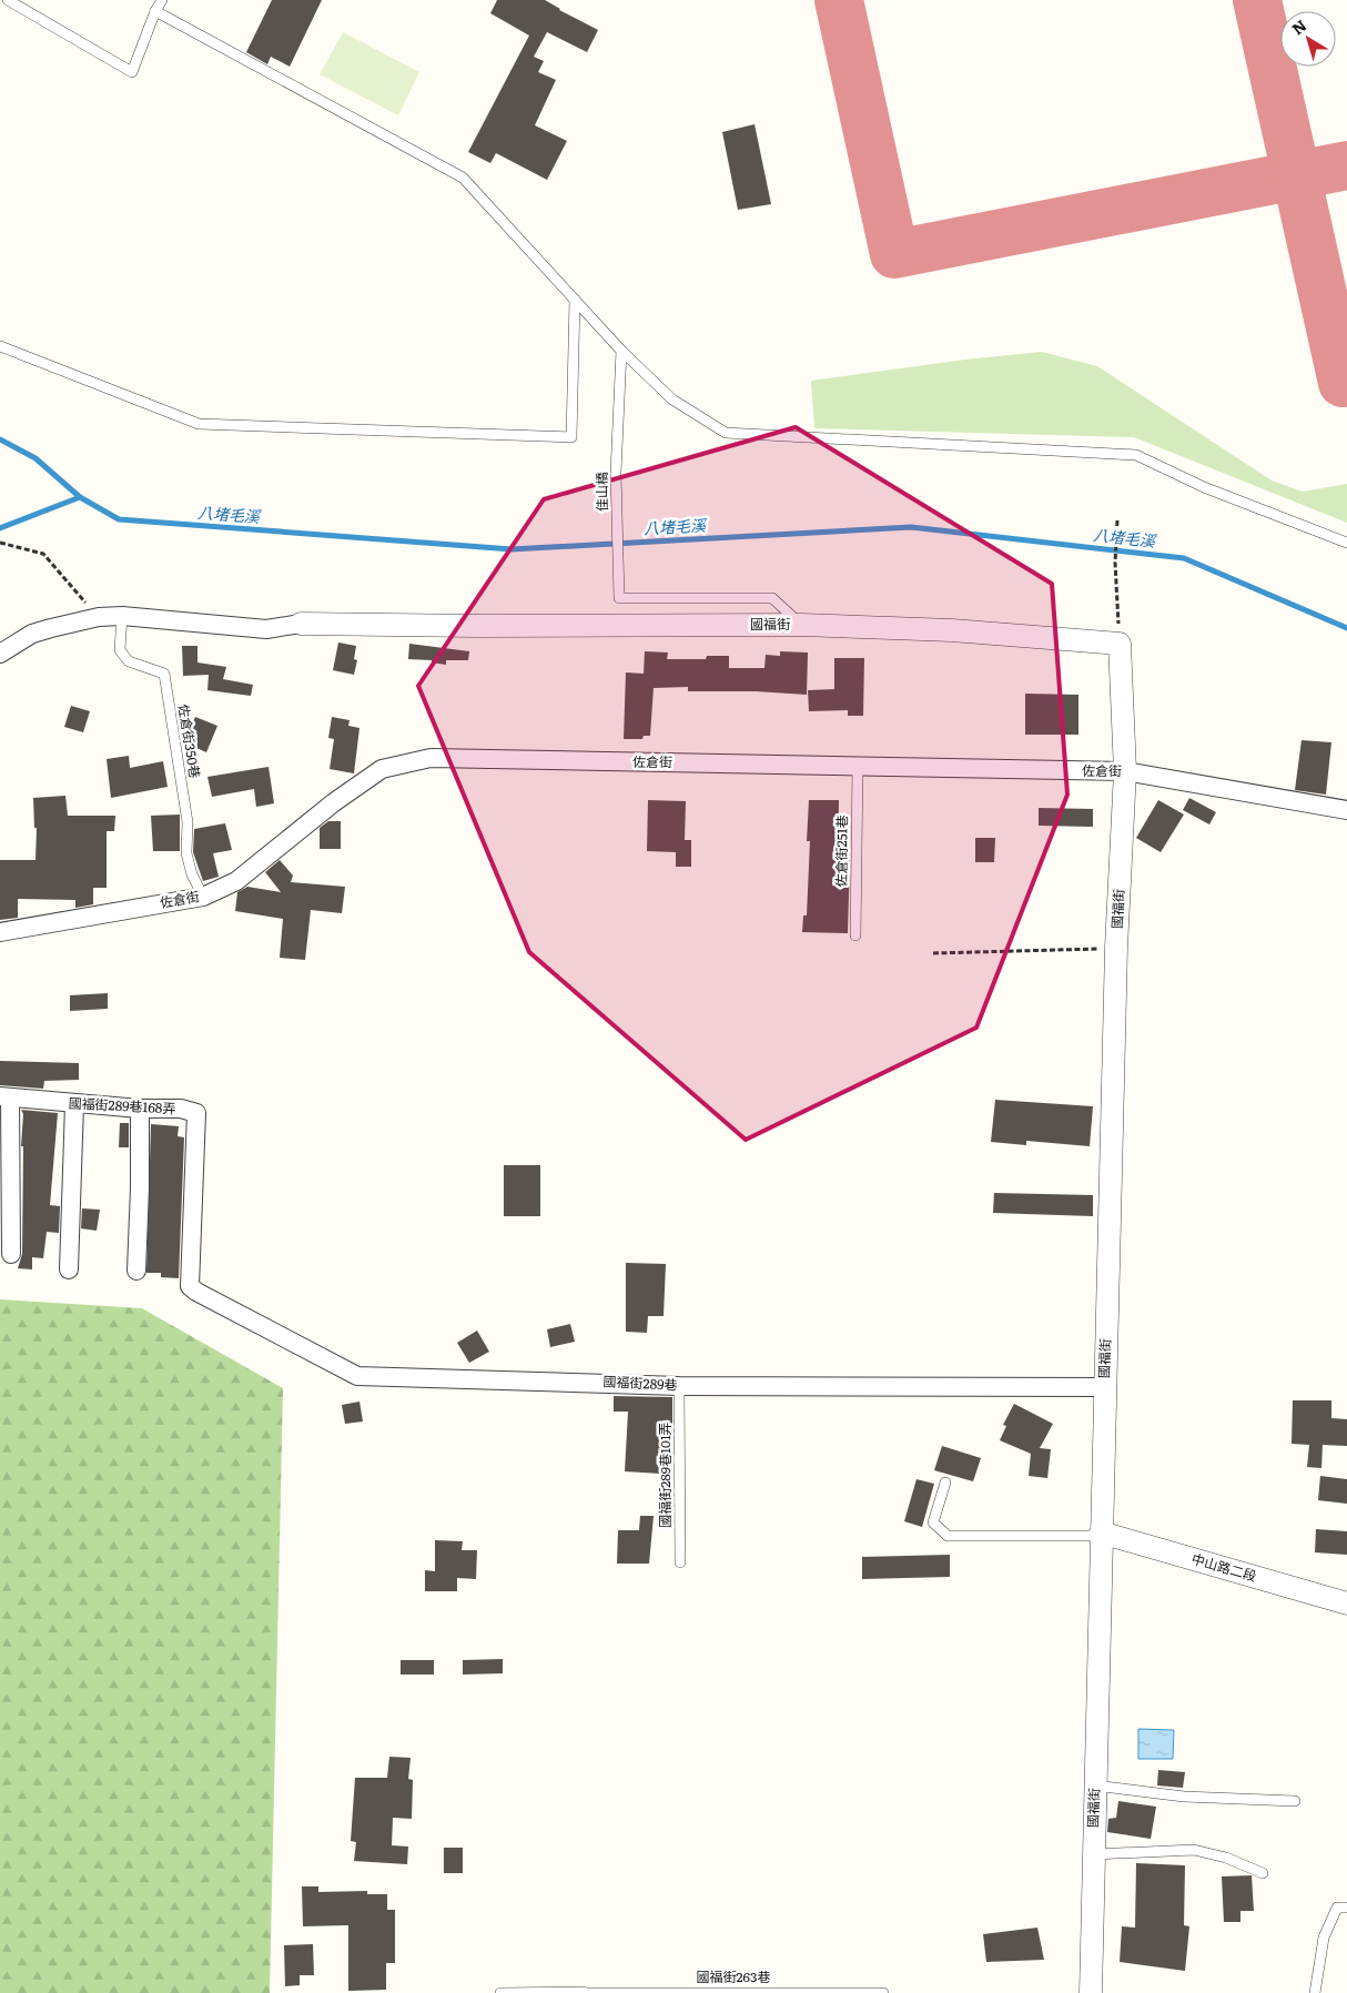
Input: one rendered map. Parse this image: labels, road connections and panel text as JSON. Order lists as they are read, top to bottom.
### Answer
{
  "streets": {
    "street": [
      "國福街",
      "佐倉街",
      "國福街289巷168弄",
      "國福街289巷",
      "中山路二段"
    ],
    "lane": [
      "佳山橋",
      "佐倉街350巷",
      "佐倉街251巷",
      "國福街289巷101弄",
      "國福街263巷"
    ]
  },
  "crossings": [
    ["佳山橋", "國福街"],
    ["國福街", "佐倉街"],
    ["國福街", "國福街289巷"],
    ["國福街", "中山路二段"],
    ["佐倉街350巷", "佐倉街"],
    ["佐倉街", "佐倉街251巷"],
    ["國福街289巷168弄", "國福街289巷"],
    ["國福街289巷", "國福街289巷101弄"]
  ],
  "water": ["八堵毛溪"],
  "north": "top left"
}
